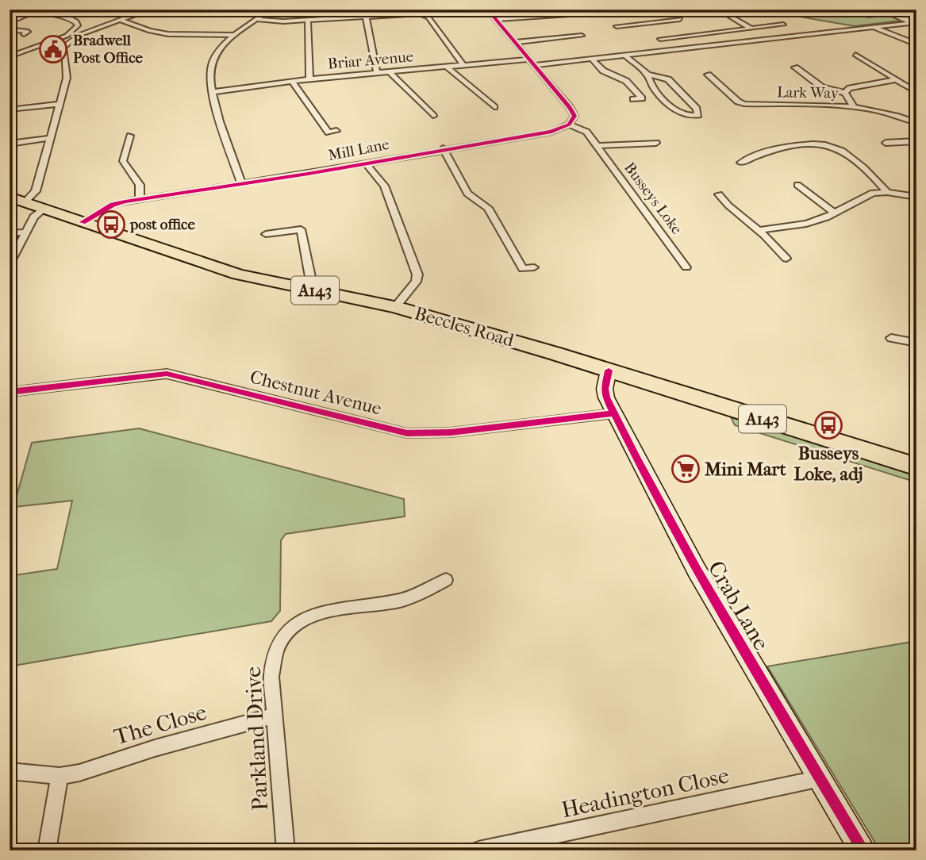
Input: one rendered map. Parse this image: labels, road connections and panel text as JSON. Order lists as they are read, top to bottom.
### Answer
{
  "streets": {
    "highway": ["A143", "Beccles Road"],
    "street": [
      "Briar Avenue",
      "Lark Way",
      "Mill Lane",
      "Busseys Loke",
      "Chestnut Avenue",
      "Crab Lane",
      "The Close",
      "Parkland Drive",
      "Headington Close"
    ]
  },
  "crossings": [
    ["Mill Lane", "Busseys Loke"],
    ["Mill Lane", "Beccles Road"],
    ["Beccles Road", "Crab Lane"],
    ["Chestnut Avenue", "Crab Lane"],
    ["Crab Lane", "Headington Close"],
    ["The Close", "Parkland Drive"]
  ],
  "places": {
    "public building": ["Bradwell Post Office"],
    "bus stop": ["post office", "Busseys Loke, adj"],
    "supermarket": ["Mini Mart"]
  }
}
